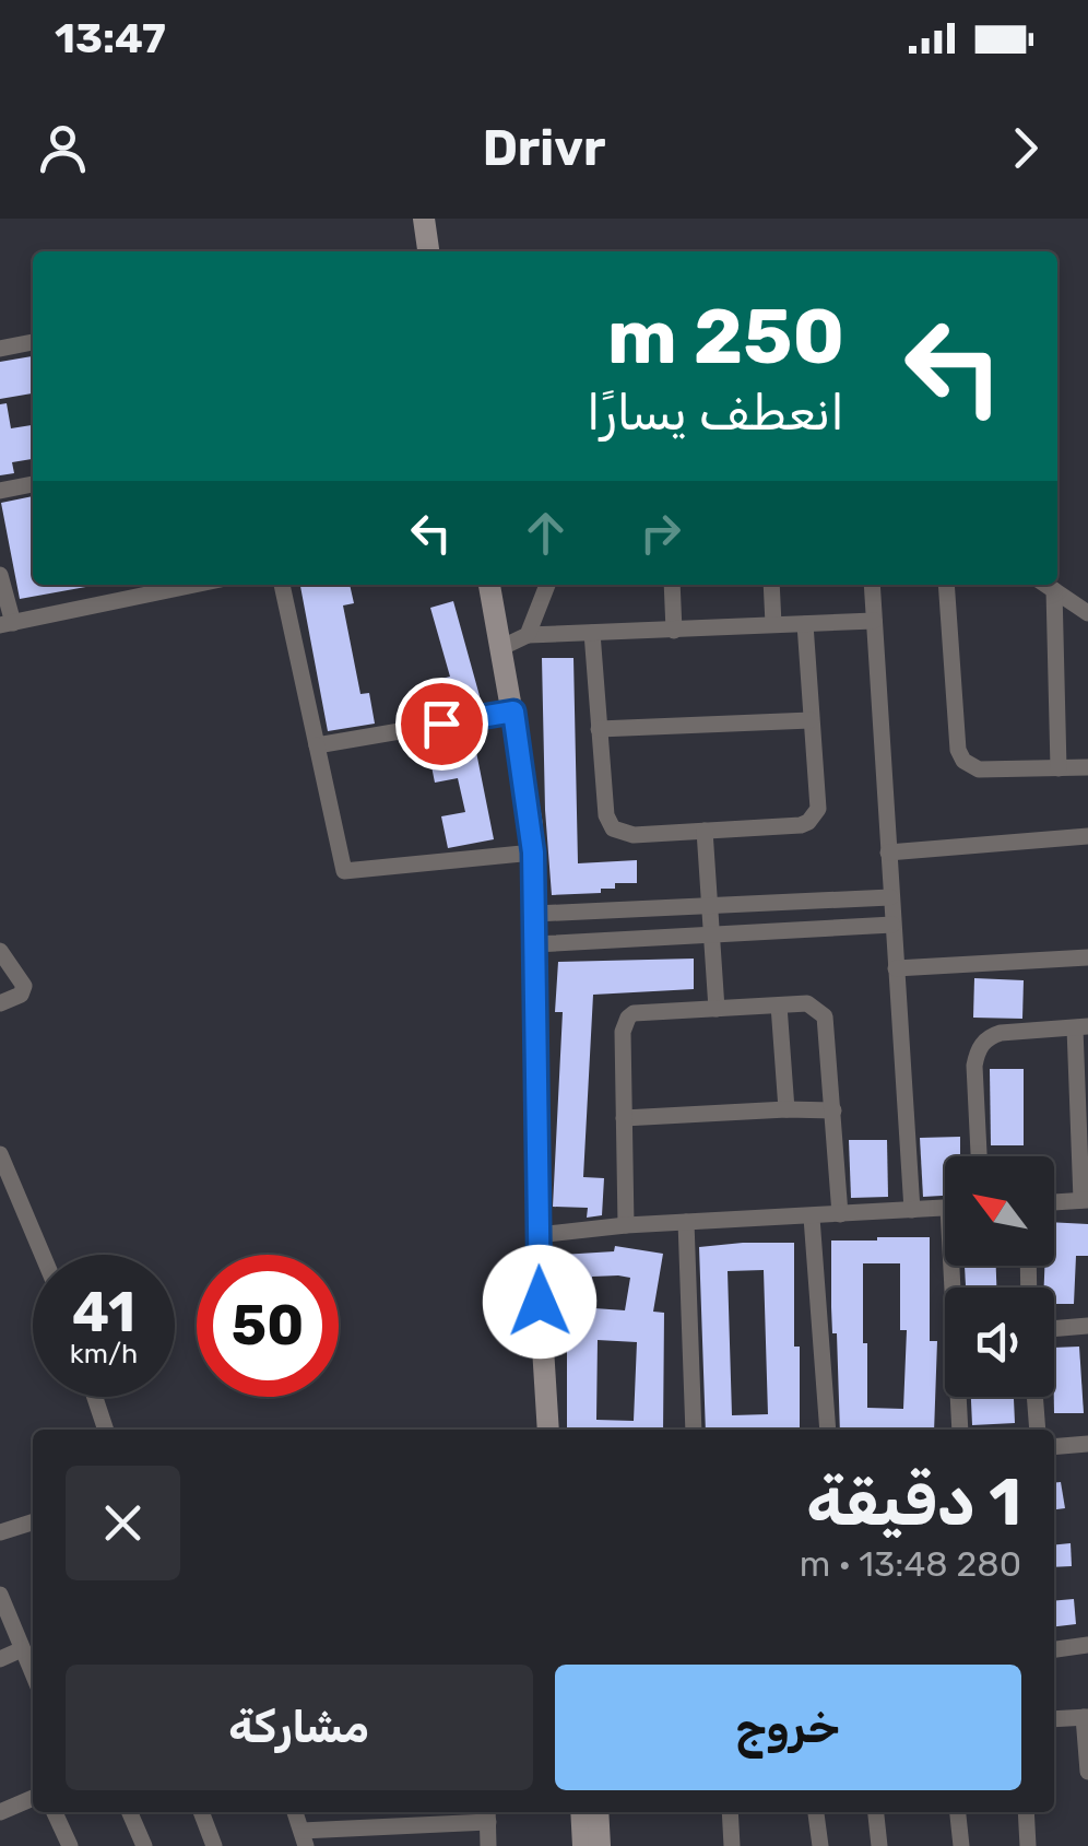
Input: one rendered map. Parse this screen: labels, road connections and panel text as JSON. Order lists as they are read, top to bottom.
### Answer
{
  "north": "top left",
  "page": {
    "status": "13:47",
    "header": "Drivr",
    "turn": ["250 m", "انعطف يسارًا"],
    "speed": "41 km/h",
    "limit": "50",
    "heading": ["1 دقيقة", "280 m · 13:48"],
    "buttons": ["خروج", "مشاركة"]
  }
}
